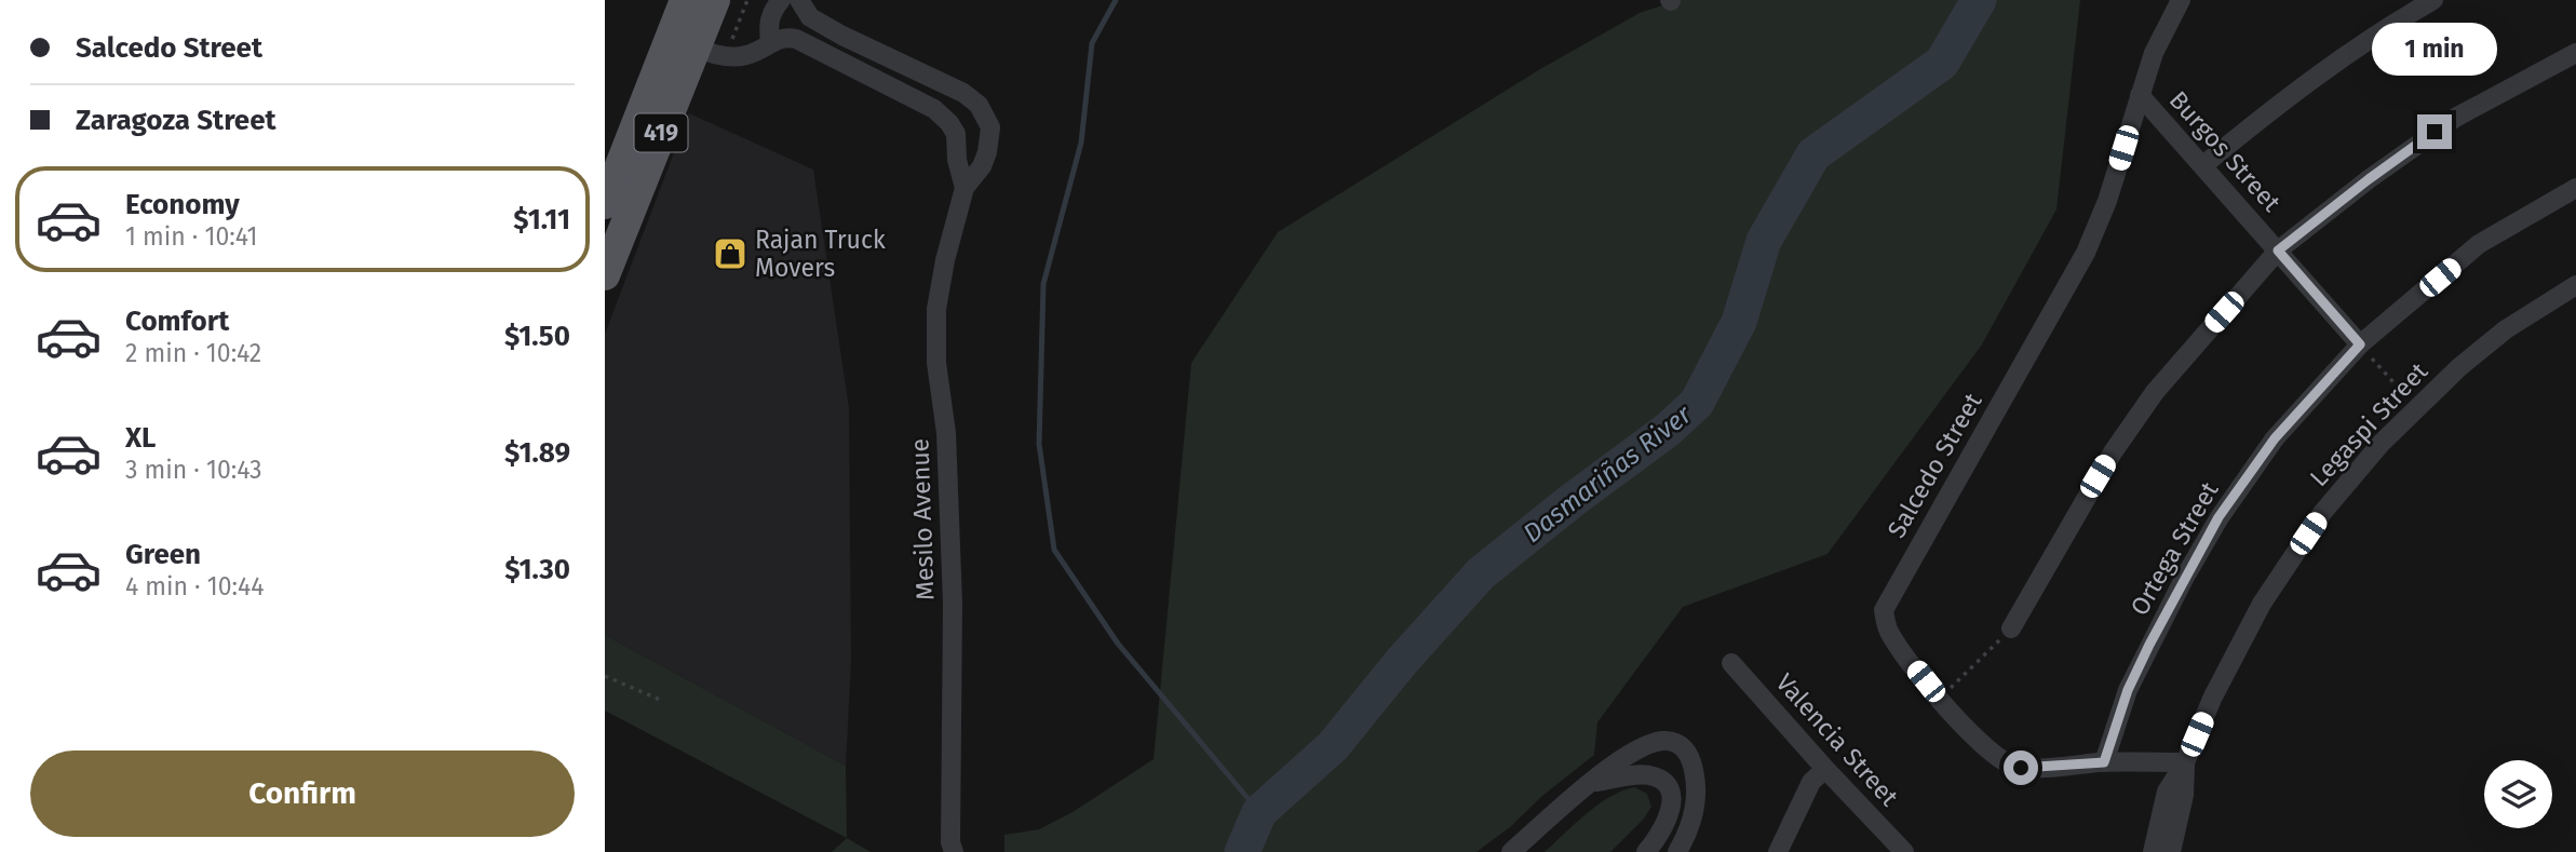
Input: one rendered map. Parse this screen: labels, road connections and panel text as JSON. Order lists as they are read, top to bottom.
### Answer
{
  "streets": {
    "main road": ["419"],
    "street": [
      "Burgos Street",
      "Legaspi Street",
      "Salcedo Street",
      "Mesilo Avenue",
      "Ortega Street",
      "Valencia Street"
    ]
  },
  "crossings": [
    ["419", "Mesilo Avenue"],
    ["Burgos Street", "Salcedo Street"],
    ["Burgos Street", "Ortega Street"],
    ["Legaspi Street", "Salcedo Street"],
    ["Salcedo Street", "Ortega Street"]
  ],
  "water": ["Dasmariñas River"],
  "places": {
    "shop": ["Rajan Truck Movers"]
  },
  "page": {
    "banner": ["Salcedo Street", "Zaragoza Street"],
    "bubble": "1 min",
    "list": [
      {
        "name": "Economy",
        "note": "1 min · 10:41",
        "value": "$1.11"
      },
      {
        "name": "Comfort",
        "note": "2 min · 10:42",
        "value": "$1.50"
      },
      {
        "name": "XL",
        "note": "3 min · 10:43",
        "value": "$1.89"
      },
      {
        "name": "Green",
        "note": "4 min · 10:44",
        "value": "$1.30"
      }
    ],
    "buttons": "Confirm"
  }
}
